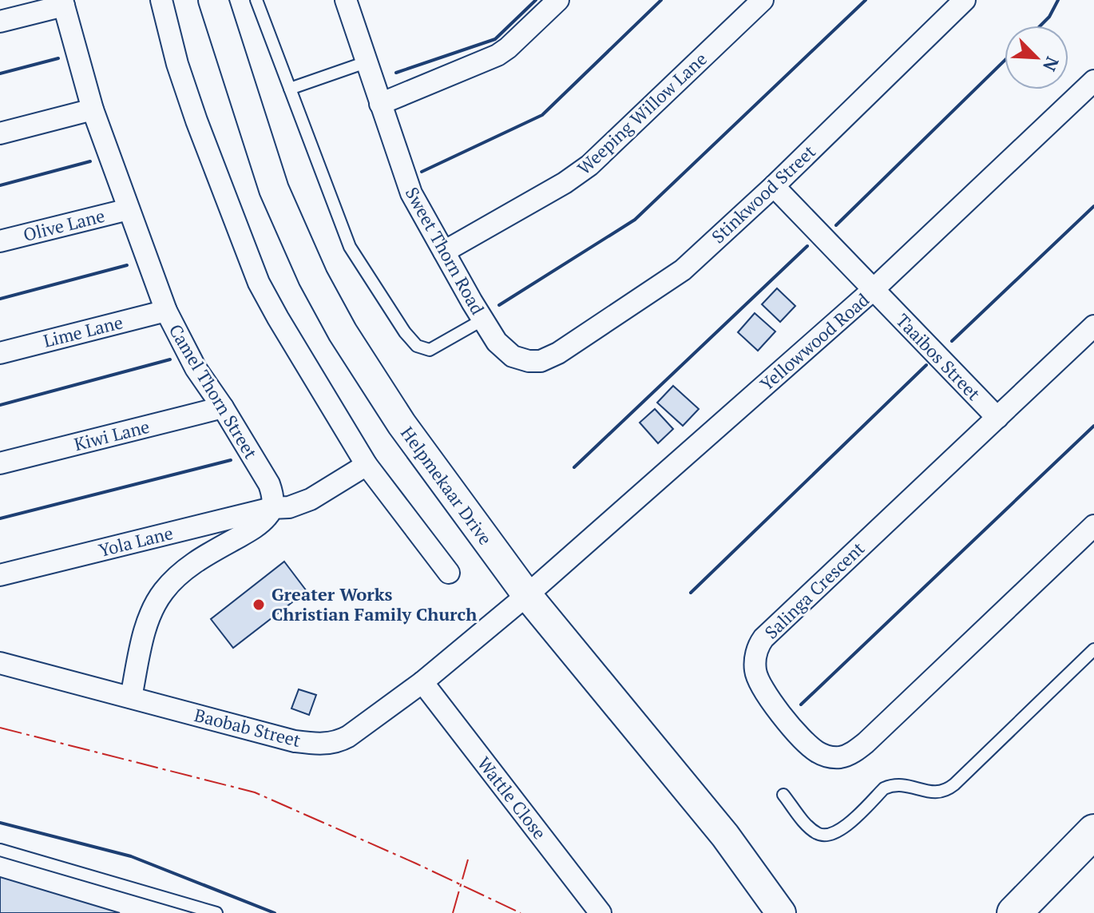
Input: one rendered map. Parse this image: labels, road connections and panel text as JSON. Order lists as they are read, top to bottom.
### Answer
{
  "streets": {
    "street": [
      "Weeping Willow Lane",
      "Stinkwood Street",
      "Olive Lane",
      "Sweet Thorn Road",
      "Lime Lane",
      "Yellowwood Road",
      "Taaibos Street",
      "Camel Thorn Street",
      "Kiwi Lane",
      "Helpmekaar Drive",
      "Yola Lane",
      "Salinga Crescent",
      "Baobab Street",
      "Wattle Close"
    ]
  },
  "crossings": [
    ["Weeping Willow Lane", "Sweet Thorn Road"],
    ["Stinkwood Street", "Sweet Thorn Road"],
    ["Stinkwood Street", "Taaibos Street"],
    ["Olive Lane", "Camel Thorn Street"],
    ["Lime Lane", "Camel Thorn Street"],
    ["Yellowwood Road", "Taaibos Street"],
    ["Yellowwood Road", "Helpmekaar Drive"],
    ["Yellowwood Road", "Baobab Street"],
    ["Taaibos Street", "Salinga Crescent"],
    ["Camel Thorn Street", "Kiwi Lane"],
    ["Camel Thorn Street", "Yola Lane"],
    ["Helpmekaar Drive", "Baobab Street"],
    ["Baobab Street", "Wattle Close"]
  ],
  "places": ["Greater Works Christian Family Church"],
  "north": "bottom right"
}
